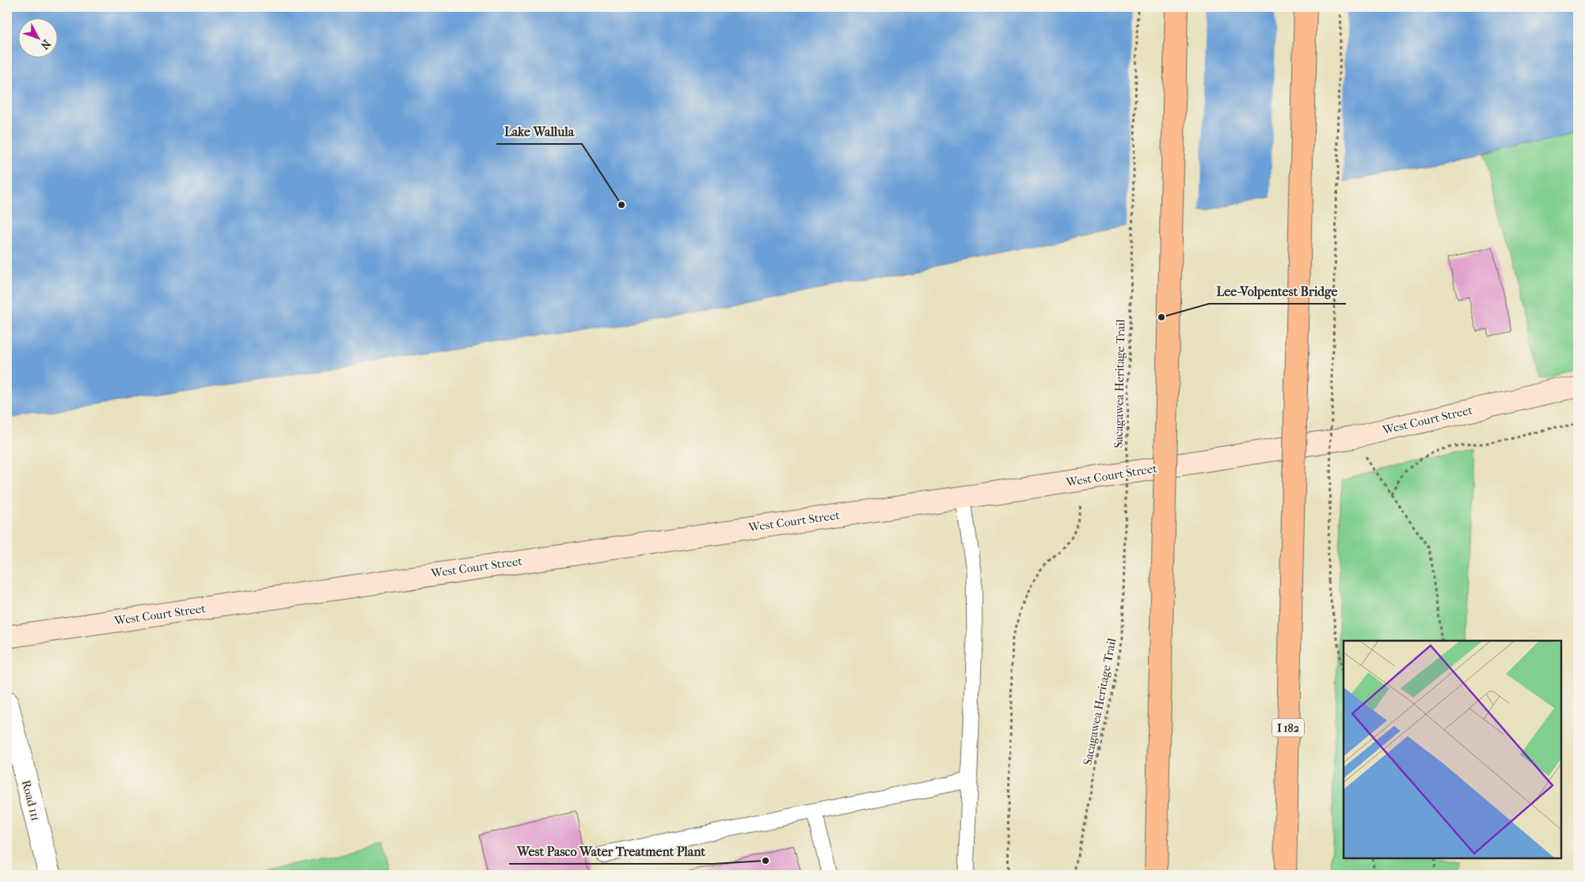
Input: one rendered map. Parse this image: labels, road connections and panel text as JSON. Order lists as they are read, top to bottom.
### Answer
{
  "streets": {
    "highway": ["I 182"],
    "main road": ["West Court Street"],
    "street": ["Road 111"],
    "path": ["Sacagawea Heritage Trail"]
  },
  "places": ["Lake Wallula", "Lee-Volpentest Bridge", "West Pasco Water Treatment Plant"],
  "north": "bottom right"
}
